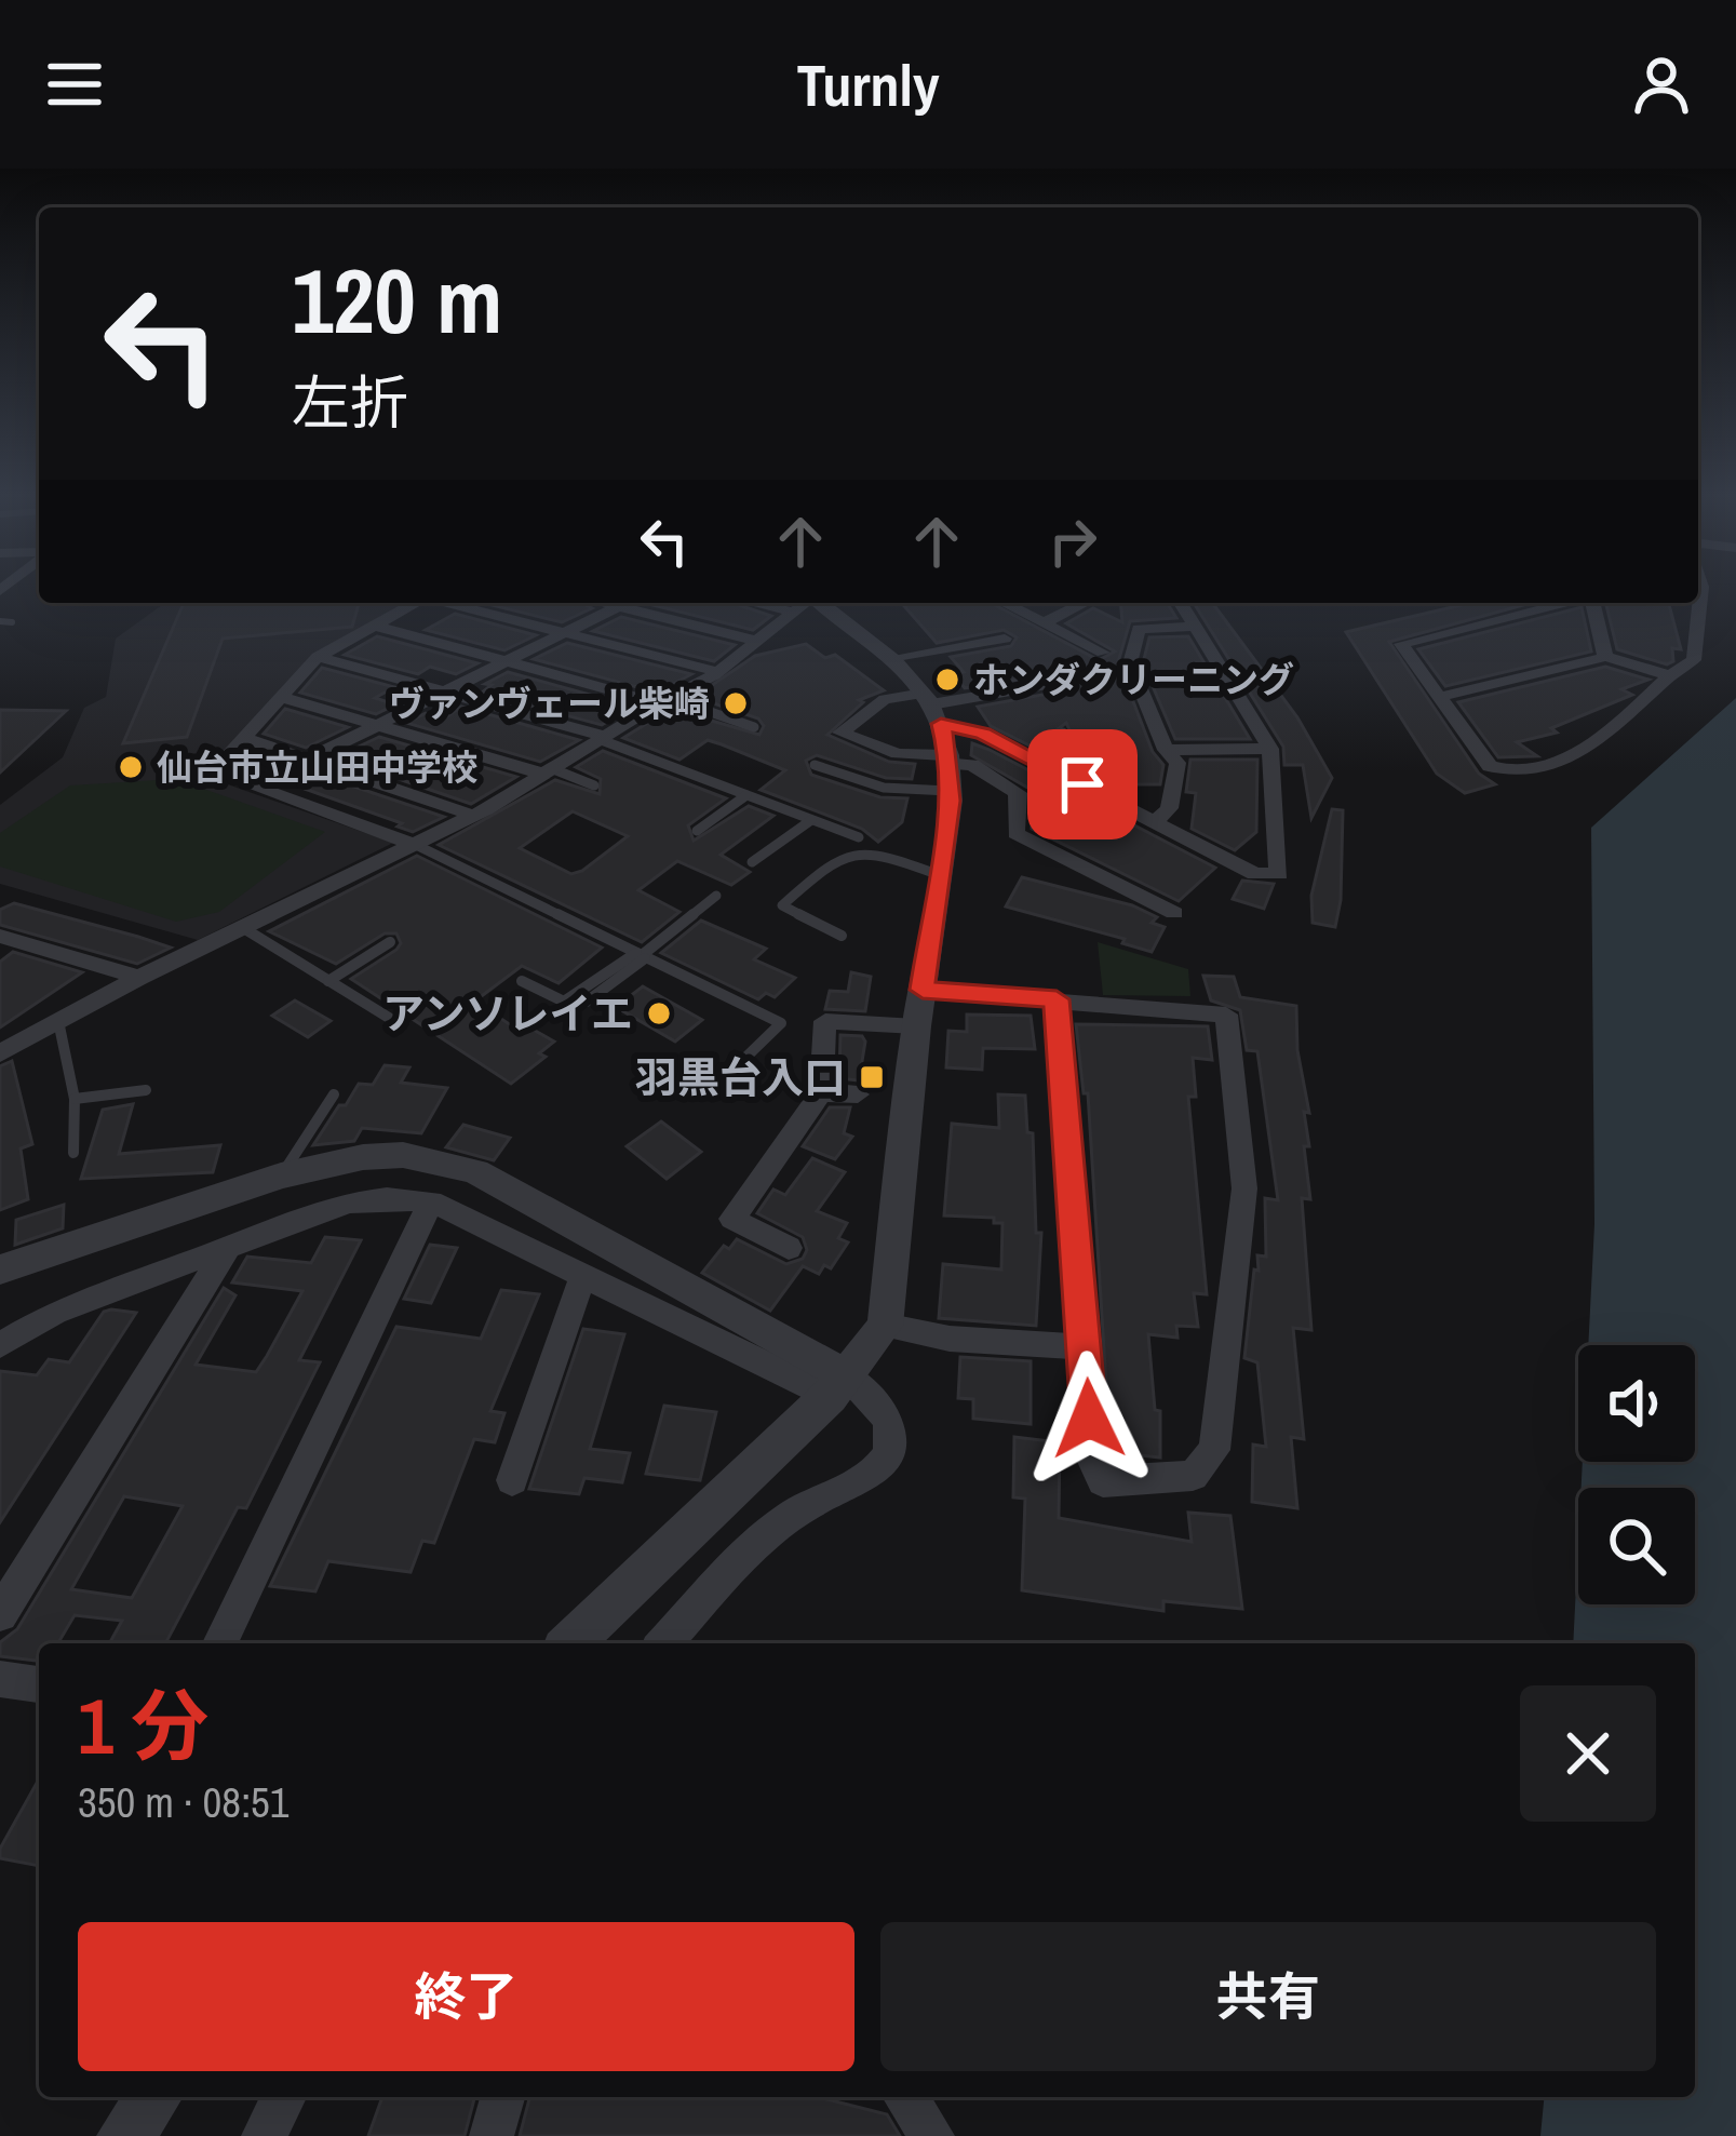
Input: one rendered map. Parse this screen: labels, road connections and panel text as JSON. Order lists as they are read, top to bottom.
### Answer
{
  "places": {
    "other": [
      "ホンダクリーニング",
      "ヴァンヴェール柴崎",
      "仙台市立山田中学校",
      "アンソレイエ"
    ],
    "transit": ["羽黒台入口"]
  },
  "page": {
    "header": "Turnly",
    "turn": ["120 m", "左折"],
    "heading": ["1 分", "350 m · 08:51"],
    "buttons": ["終了", "共有"]
  }
}
